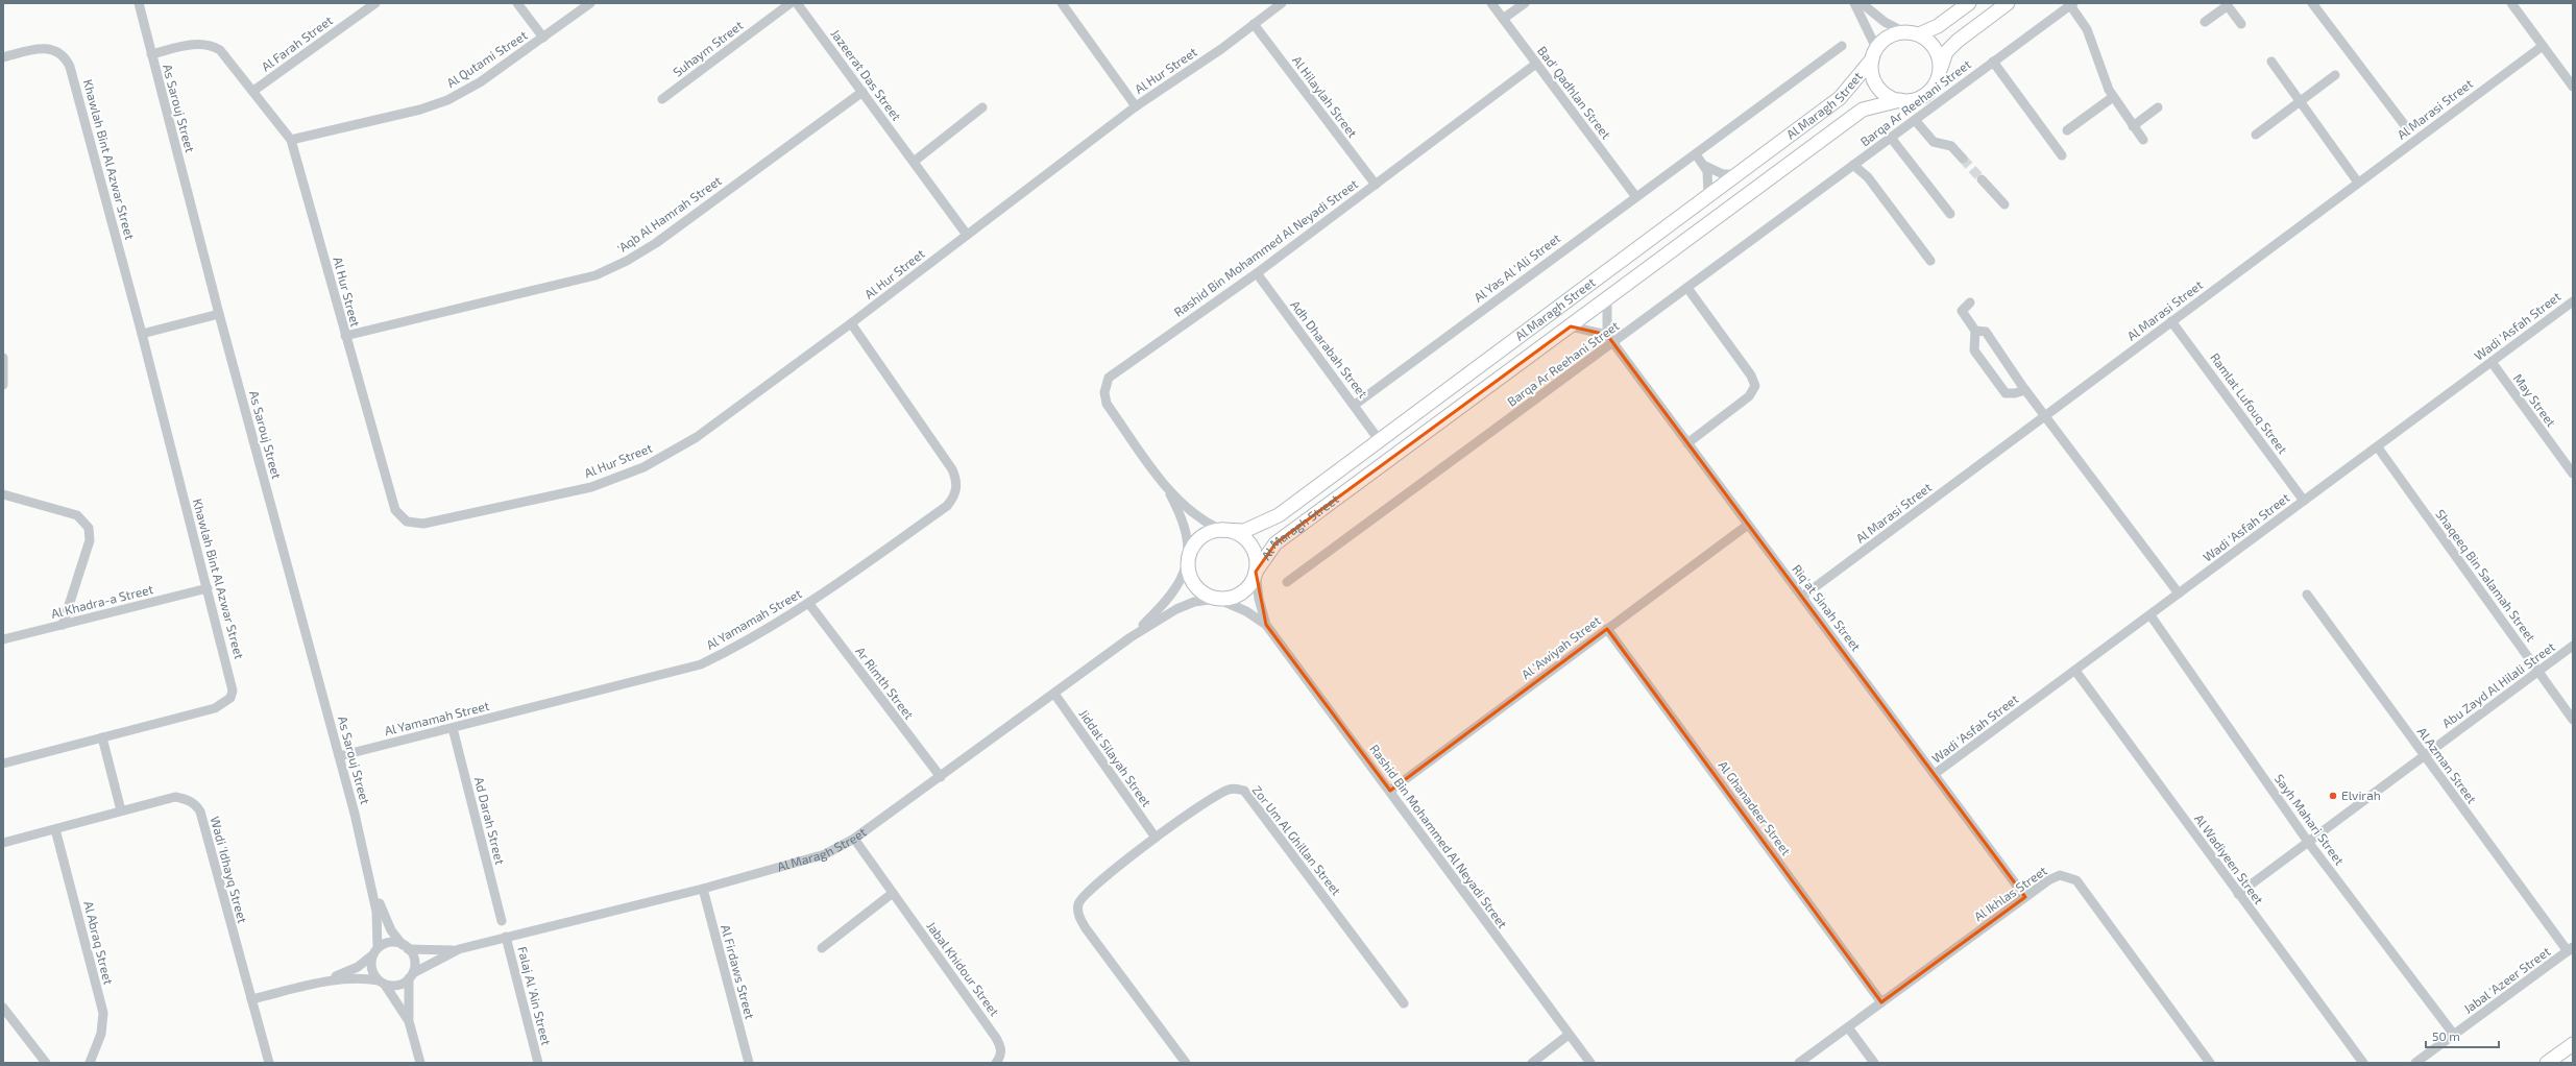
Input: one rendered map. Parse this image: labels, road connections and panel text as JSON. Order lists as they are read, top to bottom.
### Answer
{
  "streets": {
    "street": [
      "Al Farah Street",
      "Suhaym Street",
      "Al Qutami Street",
      "Al Hur Street",
      "Jazeerat Das Street",
      "Bad' Qadhlan Street",
      "Al Hilaylah Street",
      "Barqa Ar Reehani Street",
      "Al Maragh Street",
      "As Sarouj Street",
      "Al Marasi Street",
      "Khawlah Bint Al Azwar Street",
      "'Aqb Al Hamrah Street",
      "Rashid Bin Mohammed Al Neyadi Street",
      "Al Yas Al 'Ali Street",
      "Wadi 'Asfah Street",
      "Adh Dharabah Street",
      "May Street",
      "Ramlat Lufouq Street",
      "Shaqeeq Bin Salamah Street",
      "Al Khadra-a Street",
      "Riq'at Sinah Street",
      "Al Yamamah Street",
      "Al 'Awiyah Street",
      "Ar Rimth Street",
      "Abu Zayd Al Hilali Street",
      "Jiddat Silayah Street",
      "Al Azman Street",
      "Al Ghanadeer Street",
      "Sayh Mahari Street",
      "Ad Darah Street",
      "Zor Um Al Ghillan Street",
      "Al Wadiyeen Street",
      "Wadi 'Idhayq Street",
      "Al Ikhlas Street",
      "Al Abraq Street",
      "Jabal Khidour Street",
      "Al Firdaws Street",
      "Jabal 'Azeer Street",
      "Falaj Al 'Ain Street"
    ]
  },
  "crossings": [
    ["Al Farah Street", "Al Hur Street"],
    ["Al Qutami Street", "Al Hur Street"],
    ["Al Hur Street", "Jazeerat Das Street"],
    ["Al Hur Street", "Al Hilaylah Street"],
    ["Al Hur Street", "As Sarouj Street"],
    ["Al Hur Street", "'Aqb Al Hamrah Street"],
    ["Al Hur Street", "Al Yamamah Street"],
    ["Jazeerat Das Street", "'Aqb Al Hamrah Street"],
    ["Bad' Qadhlan Street", "Rashid Bin Mohammed Al Neyadi Street"],
    ["Bad' Qadhlan Street", "Al Yas Al 'Ali Street"],
    ["Al Hilaylah Street", "Rashid Bin Mohammed Al Neyadi Street"],
    ["Barqa Ar Reehani Street", "Riq'at Sinah Street"],
    ["Al Maragh Street", "As Sarouj Street"],
    ["Al Maragh Street", "Rashid Bin Mohammed Al Neyadi Street"],
    ["Al Maragh Street", "Adh Dharabah Street"],
    ["Al Maragh Street", "Ar Rimth Street"],
    ["Al Maragh Street", "Jiddat Silayah Street"],
    ["Al Maragh Street", "Jabal Khidour Street"],
    ["Al Maragh Street", "Al Firdaws Street"],
    ["Al Maragh Street", "Falaj Al 'Ain Street"],
    ["As Sarouj Street", "Al Yamamah Street"],
    ["Al Marasi Street", "Ramlat Lufouq Street"],
    ["Al Marasi Street", "Riq'at Sinah Street"],
    ["Khawlah Bint Al Azwar Street", "Al Khadra-a Street"],
    ["Rashid Bin Mohammed Al Neyadi Street", "Adh Dharabah Street"],
    ["Rashid Bin Mohammed Al Neyadi Street", "Al 'Awiyah Street"],
    ["Al Yas Al 'Ali Street", "Adh Dharabah Street"],
    ["Wadi 'Asfah Street", "May Street"],
    ["Wadi 'Asfah Street", "Ramlat Lufouq Street"],
    ["Wadi 'Asfah Street", "Shaqeeq Bin Salamah Street"],
    ["Wadi 'Asfah Street", "Riq'at Sinah Street"],
    ["Wadi 'Asfah Street", "Sayh Mahari Street"],
    ["Wadi 'Asfah Street", "Al Wadiyeen Street"],
    ["Shaqeeq Bin Salamah Street", "Abu Zayd Al Hilali Street"],
    ["Riq'at Sinah Street", "Al 'Awiyah Street"],
    ["Riq'at Sinah Street", "Al Ikhlas Street"],
    ["Al Yamamah Street", "Ar Rimth Street"],
    ["Al Yamamah Street", "Ad Darah Street"],
    ["Al 'Awiyah Street", "Al Ghanadeer Street"],
    ["Abu Zayd Al Hilali Street", "Al Azman Street"],
    ["Abu Zayd Al Hilali Street", "Sayh Mahari Street"],
    ["Abu Zayd Al Hilali Street", "Al Wadiyeen Street"],
    ["Jiddat Silayah Street", "Zor Um Al Ghillan Street"],
    ["Al Azman Street", "Jabal 'Azeer Street"],
    ["Al Ghanadeer Street", "Al Ikhlas Street"],
    ["Sayh Mahari Street", "Jabal 'Azeer Street"],
    ["Wadi 'Idhayq Street", "Al Abraq Street"]
  ],
  "places": ["Elvirah"],
  "scale_bar": "50 m"
}
